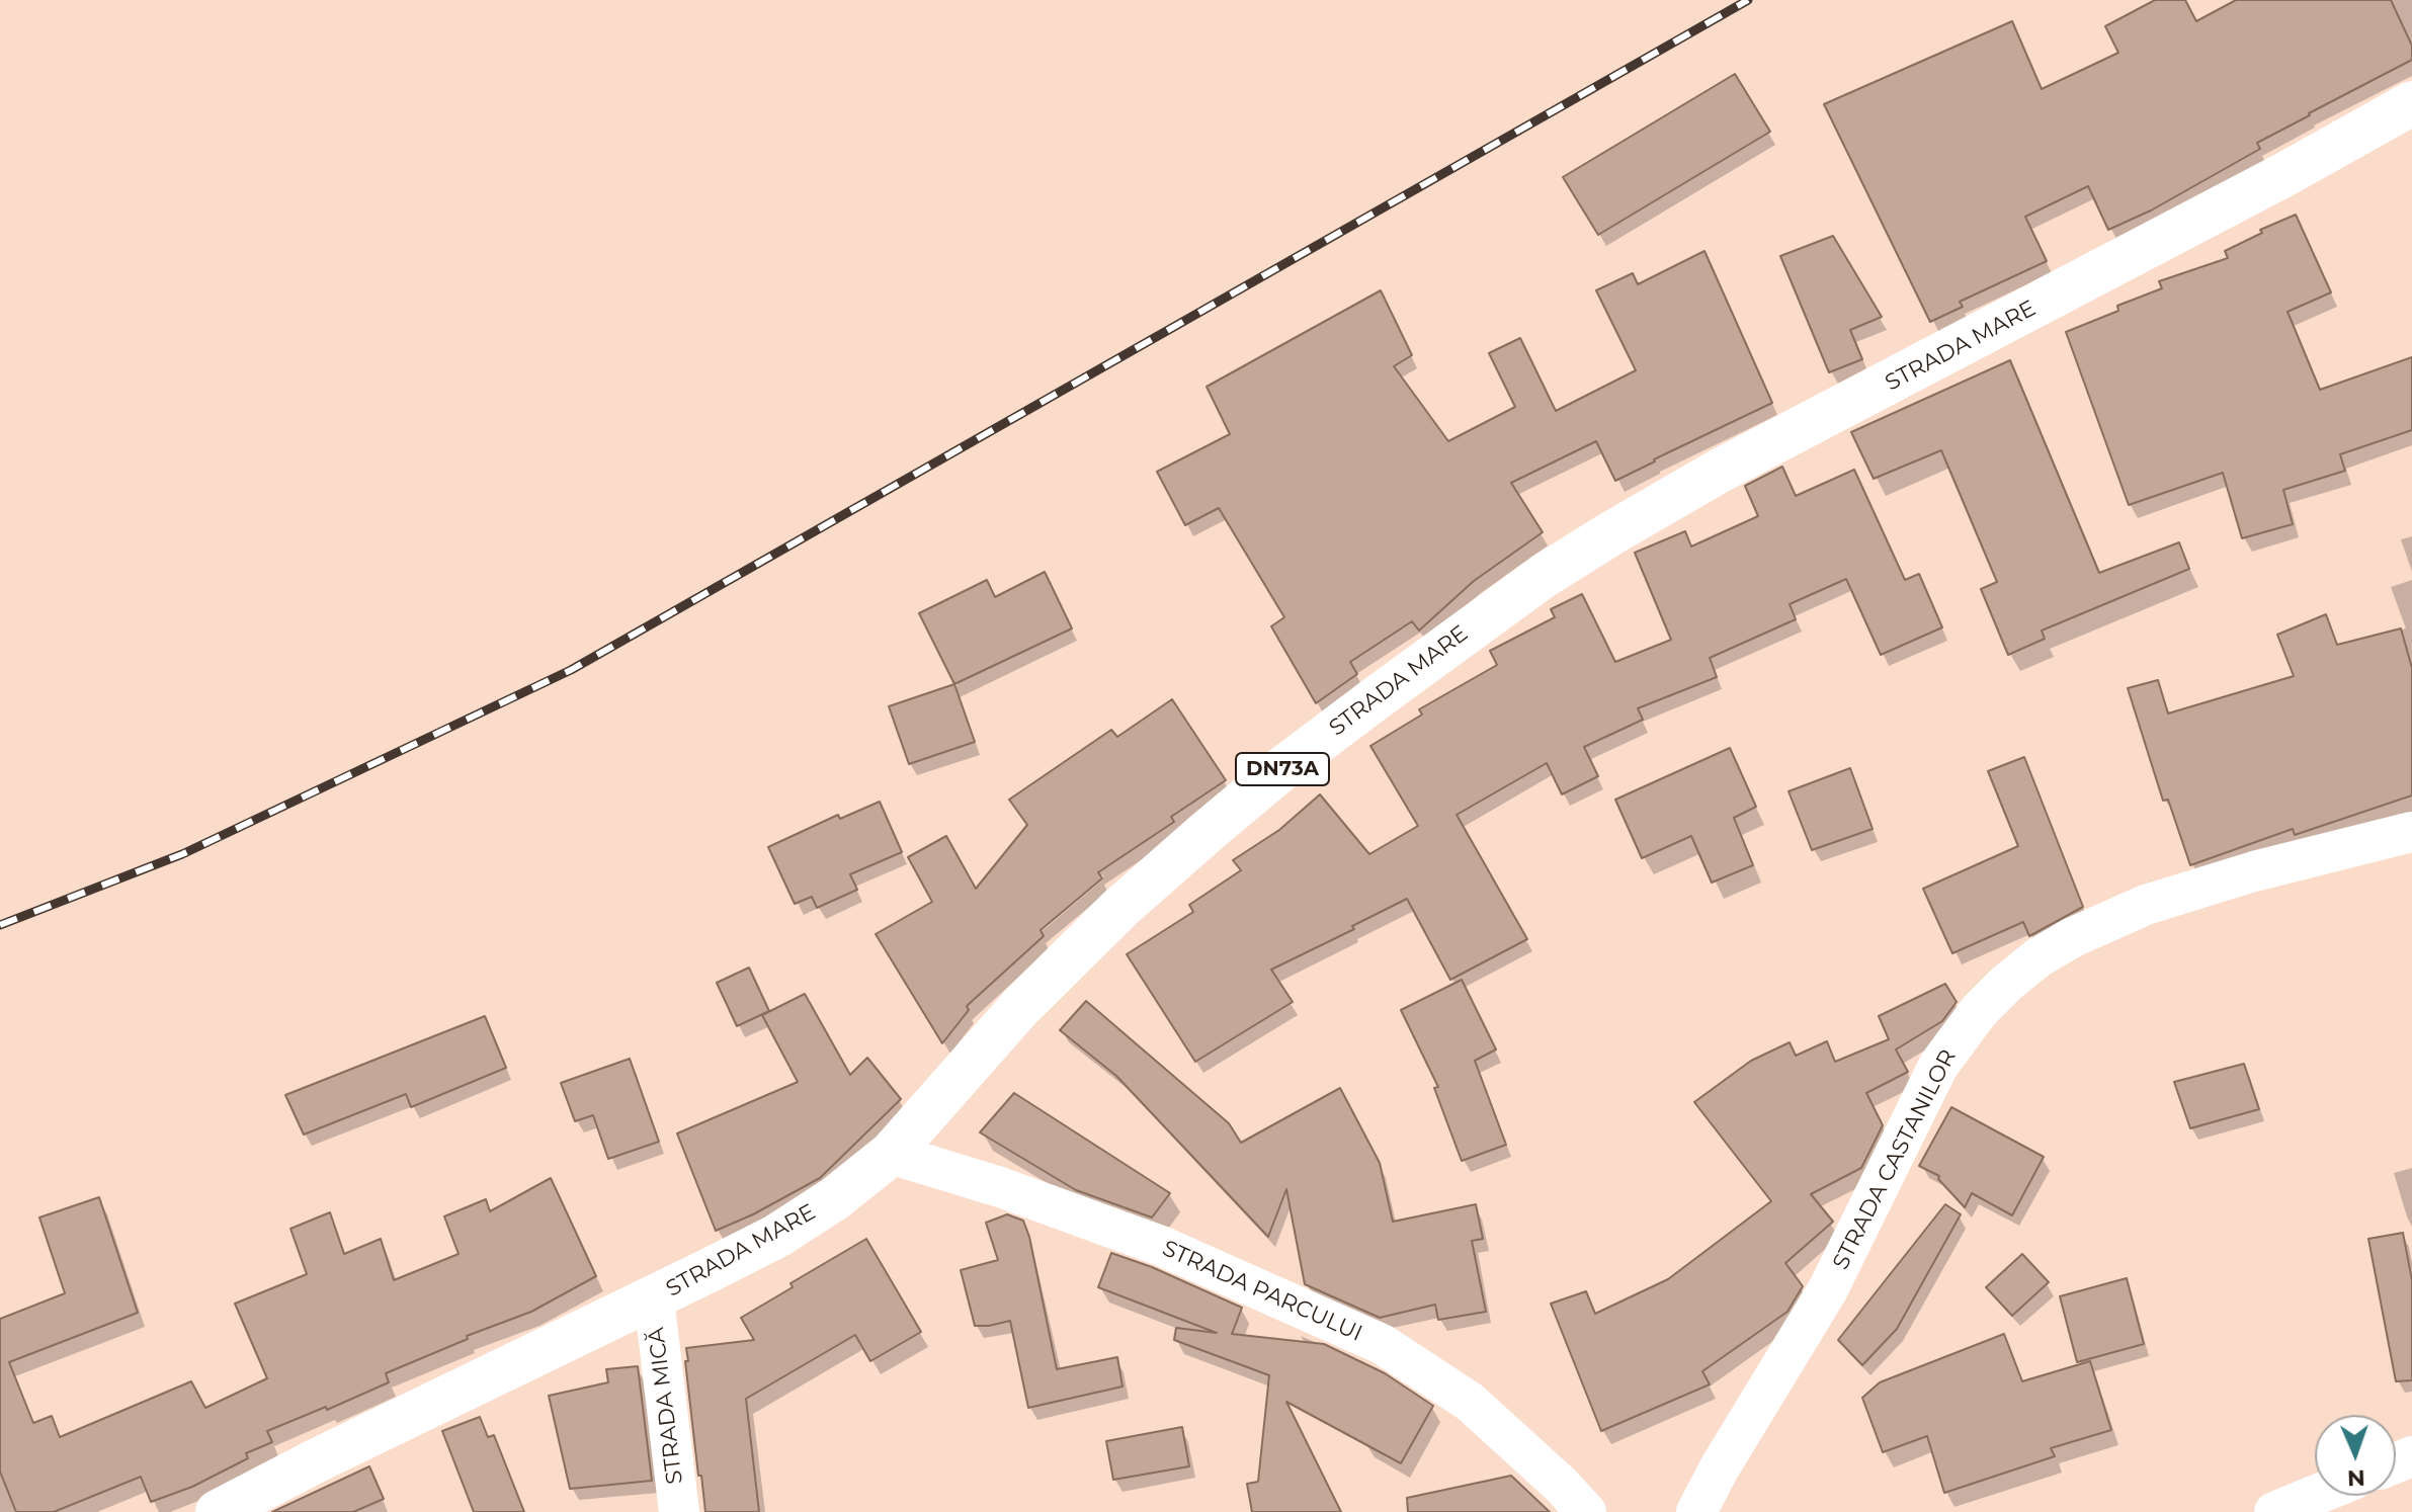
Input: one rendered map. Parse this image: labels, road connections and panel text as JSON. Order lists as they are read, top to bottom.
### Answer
{
  "streets": {
    "main road": ["STRADA MARE", "DN73A"],
    "street": ["STRADA CASTANILOR", "STRADA PARCULUI", "STRADA MICĂ"]
  },
  "crossings": [
    ["STRADA MARE", "STRADA PARCULUI"],
    ["STRADA MARE", "STRADA MICĂ"]
  ],
  "north": "bottom"
}
